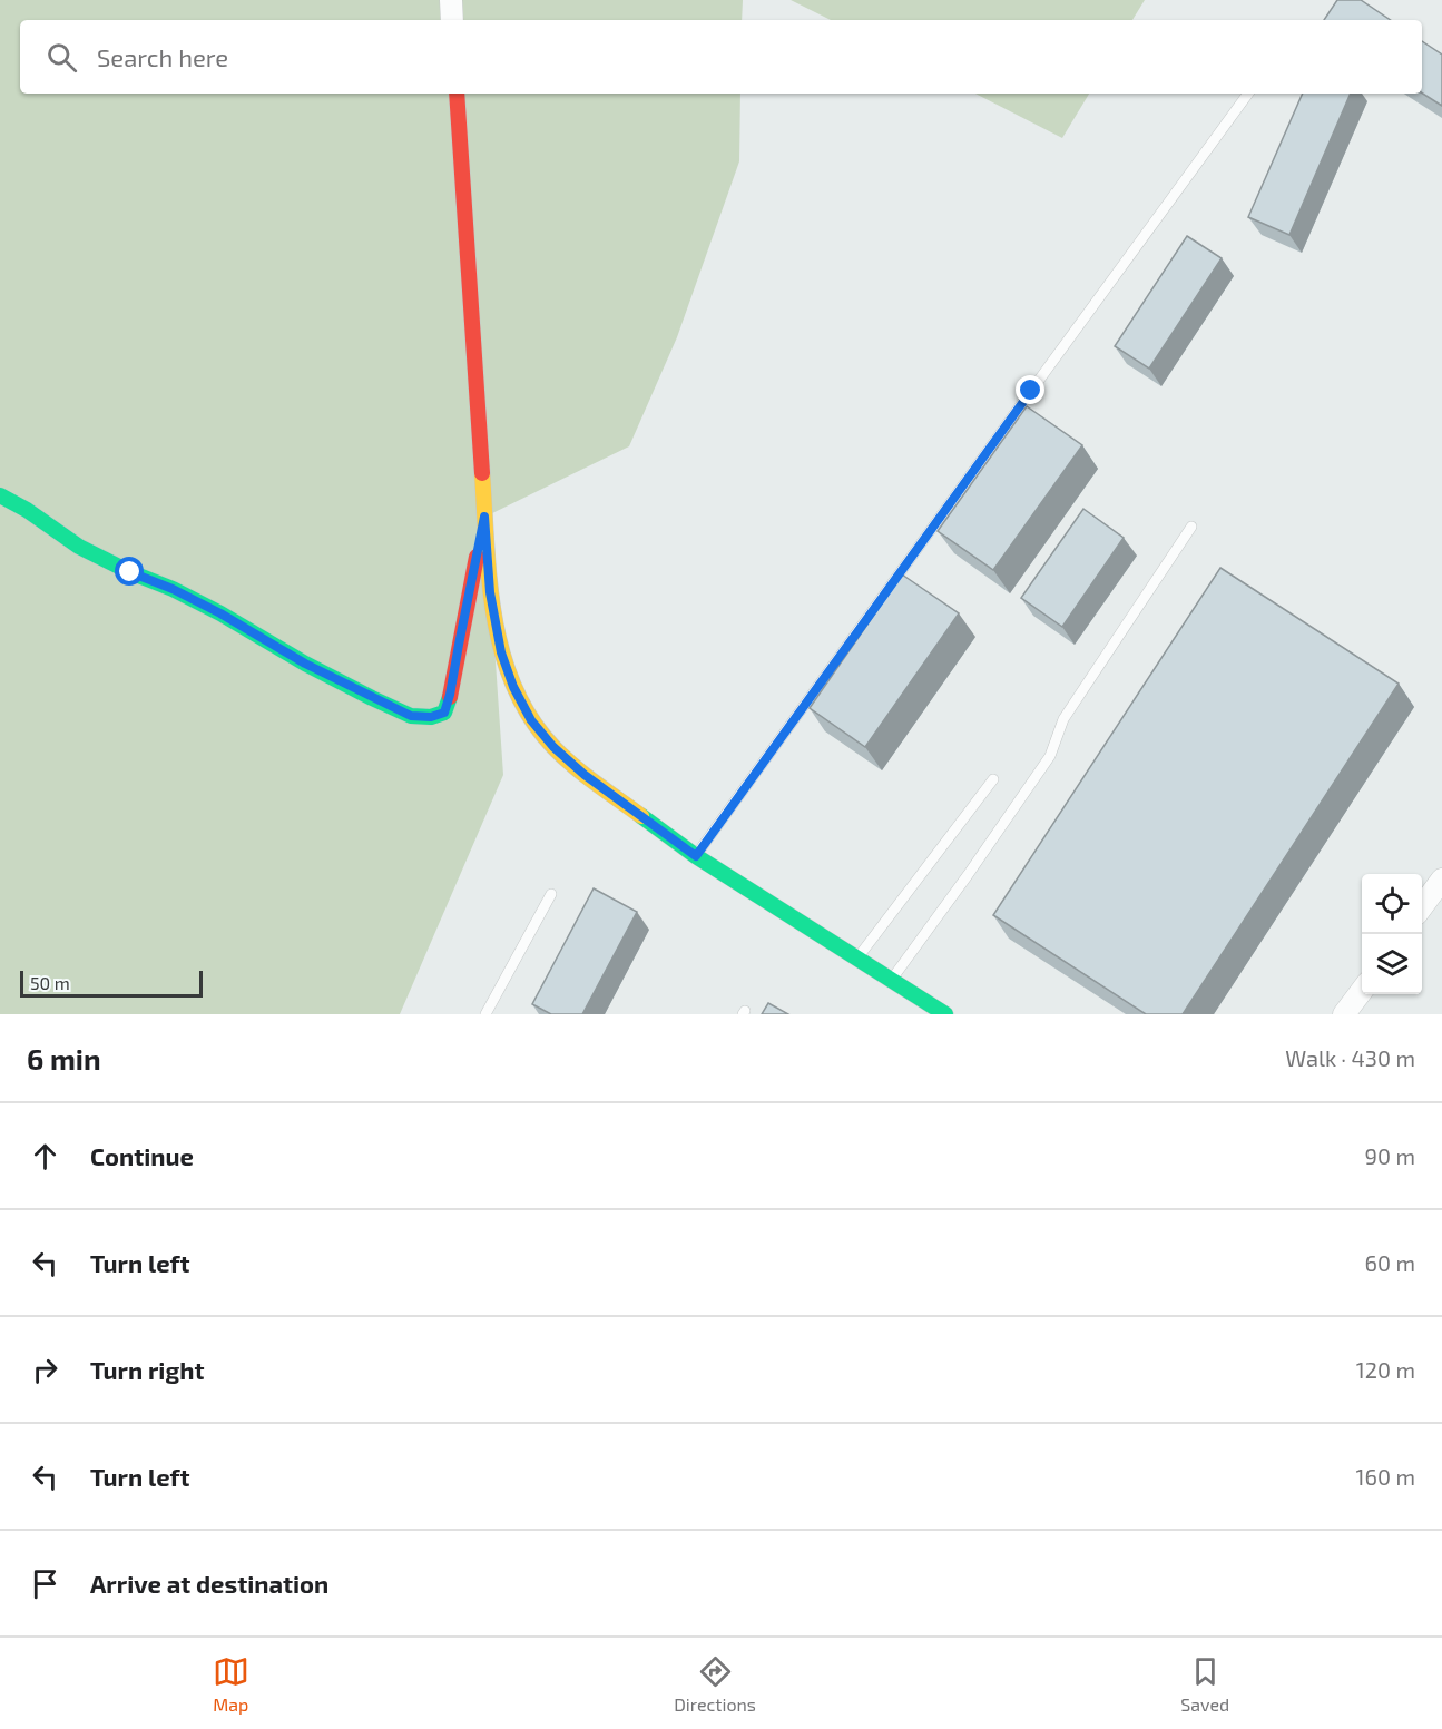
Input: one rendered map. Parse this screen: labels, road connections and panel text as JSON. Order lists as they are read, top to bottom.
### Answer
{
  "scale_bar": "50 m",
  "page": {
    "search": "Search here",
    "scale": "50 m",
    "heading": ["6 min", "Walk · 430 m"],
    "list": [
      ["Continue", "90 m"],
      ["Turn left", "60 m"],
      ["Turn right", "120 m"],
      ["Turn left", "160 m"],
      "Arrive at destination"
    ],
    "nav": ["Map", "Directions", "Saved"]
  }
}
